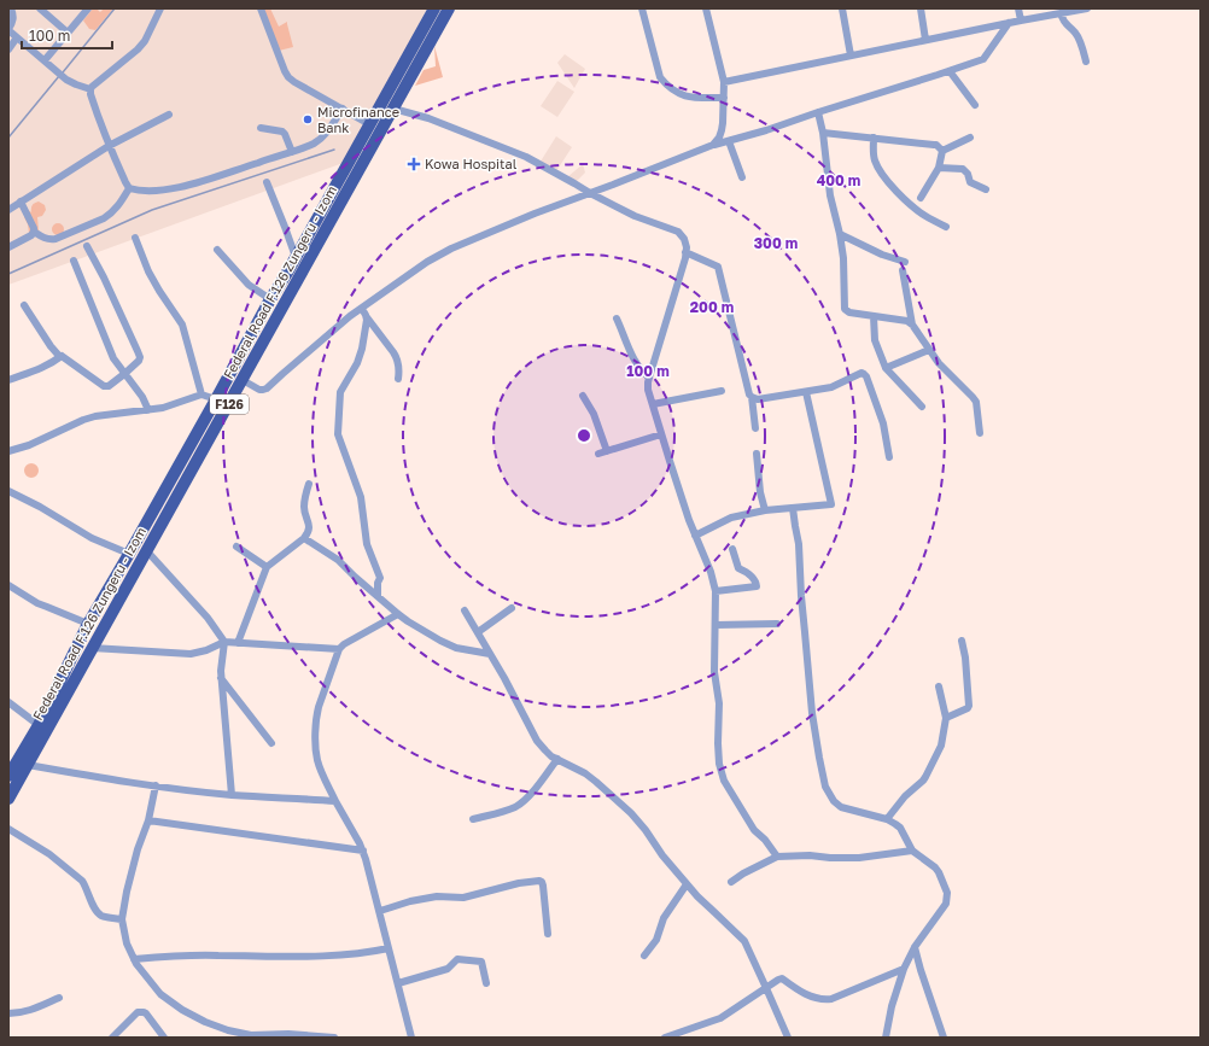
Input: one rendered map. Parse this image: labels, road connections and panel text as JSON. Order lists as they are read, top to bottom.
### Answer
{
  "streets": {
    "main road": ["Federal Road F.126 Zungeru - Izom", "F126"]
  },
  "places": {
    "other": ["Microfinance Bank"],
    "health": ["Kowa Hospital"]
  },
  "scale_bar": "100 m",
  "rings": [
    "400 m",
    "300 m",
    "200 m",
    "100 m"
  ]
}
